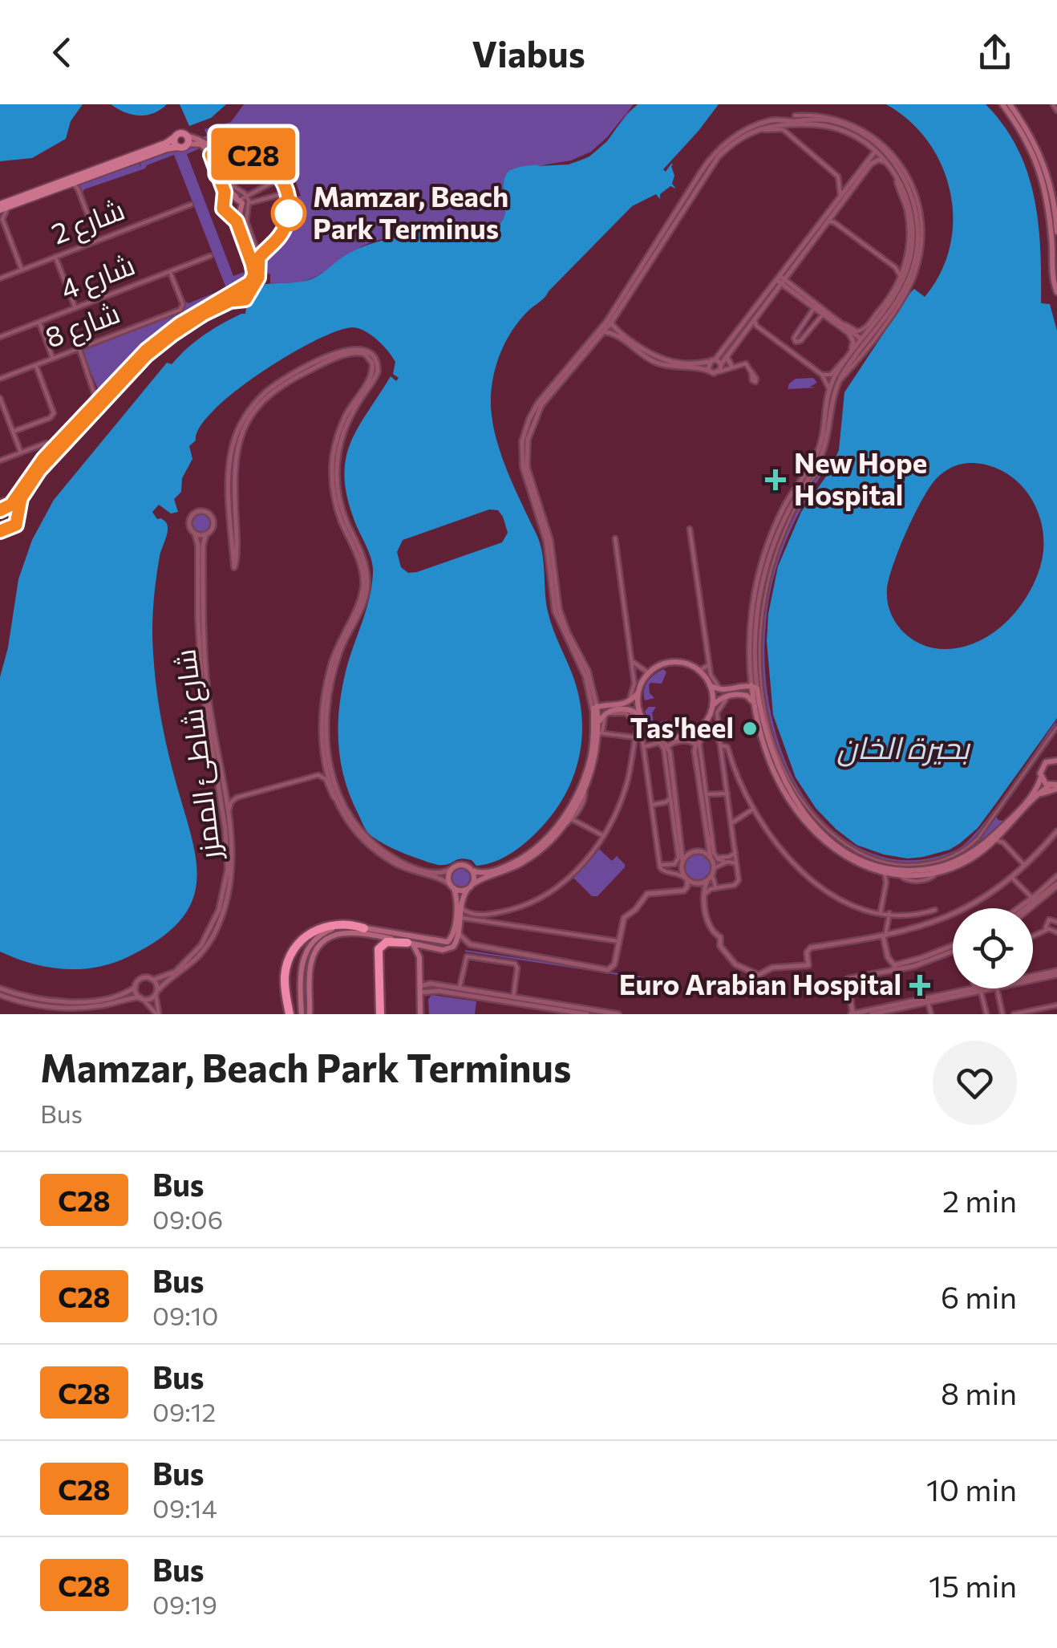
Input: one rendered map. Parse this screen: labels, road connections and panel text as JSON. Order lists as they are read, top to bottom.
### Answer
{
  "streets": {
    "street": [
      "شارع 2",
      "شارع 4",
      "شارع 8",
      "شارع شاطئ الممزر"
    ]
  },
  "crossings": [
    ["شارع 4", "شارع 8"]
  ],
  "water": ["بحيرة الخان"],
  "places": {
    "other": ["Mamzar, Beach Park Terminus", "Tas'heel"],
    "health": ["New Hope Hospital", "Euro Arabian Hospital"]
  },
  "lines": ["bus line C28"],
  "page": {
    "header": "Viabus",
    "on_map": "C28",
    "heading": ["Mamzar, Beach Park Terminus", "Bus"],
    "list": [
      {
        "mark": "C28",
        "name": "Bus",
        "note": "09:06",
        "value": "2 min"
      },
      {
        "mark": "C28",
        "name": "Bus",
        "note": "09:10",
        "value": "6 min"
      },
      {
        "mark": "C28",
        "name": "Bus",
        "note": "09:12",
        "value": "8 min"
      },
      {
        "mark": "C28",
        "name": "Bus",
        "note": "09:14",
        "value": "10 min"
      },
      {
        "mark": "C28",
        "name": "Bus",
        "note": "09:19",
        "value": "15 min"
      }
    ]
  }
}
